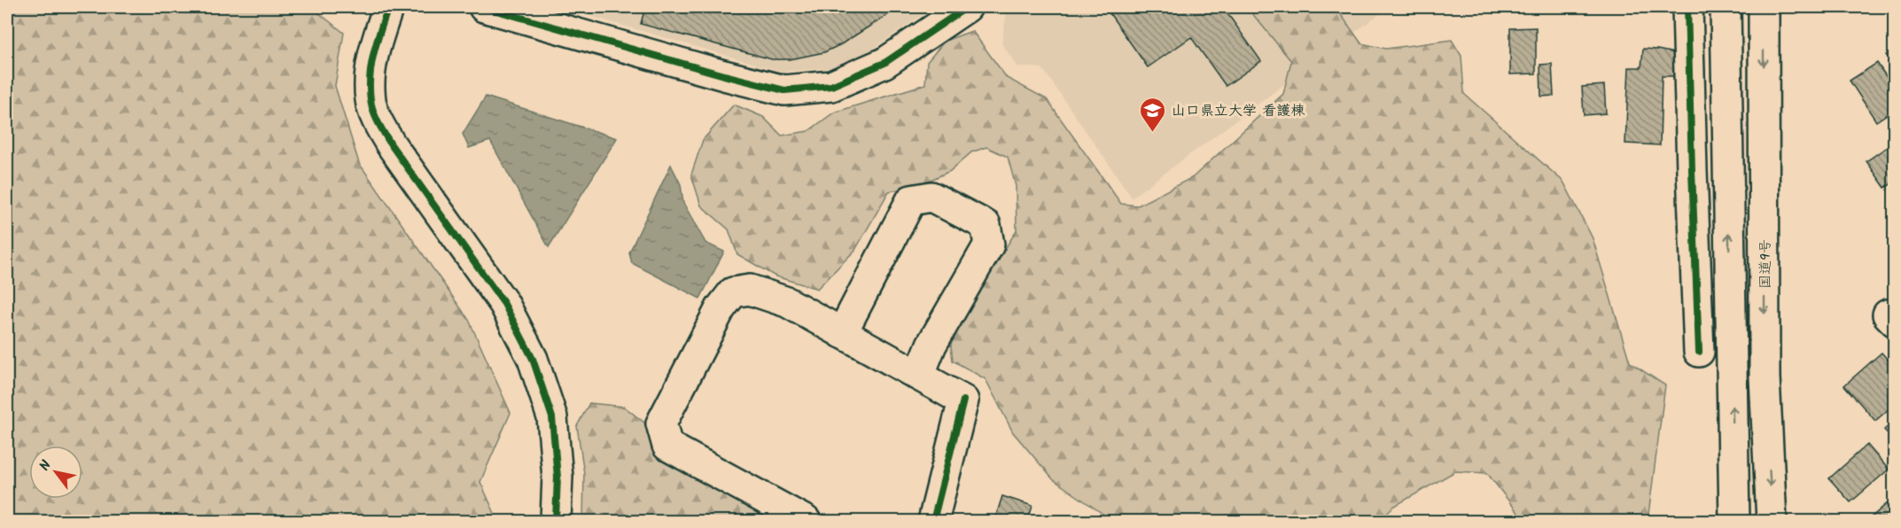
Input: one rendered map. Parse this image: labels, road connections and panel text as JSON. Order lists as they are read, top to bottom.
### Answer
{
  "streets": {
    "main road": ["国道9号"]
  },
  "places": {
    "school or university": ["山口県立大学 看護棟"]
  },
  "north": "top left"
}
